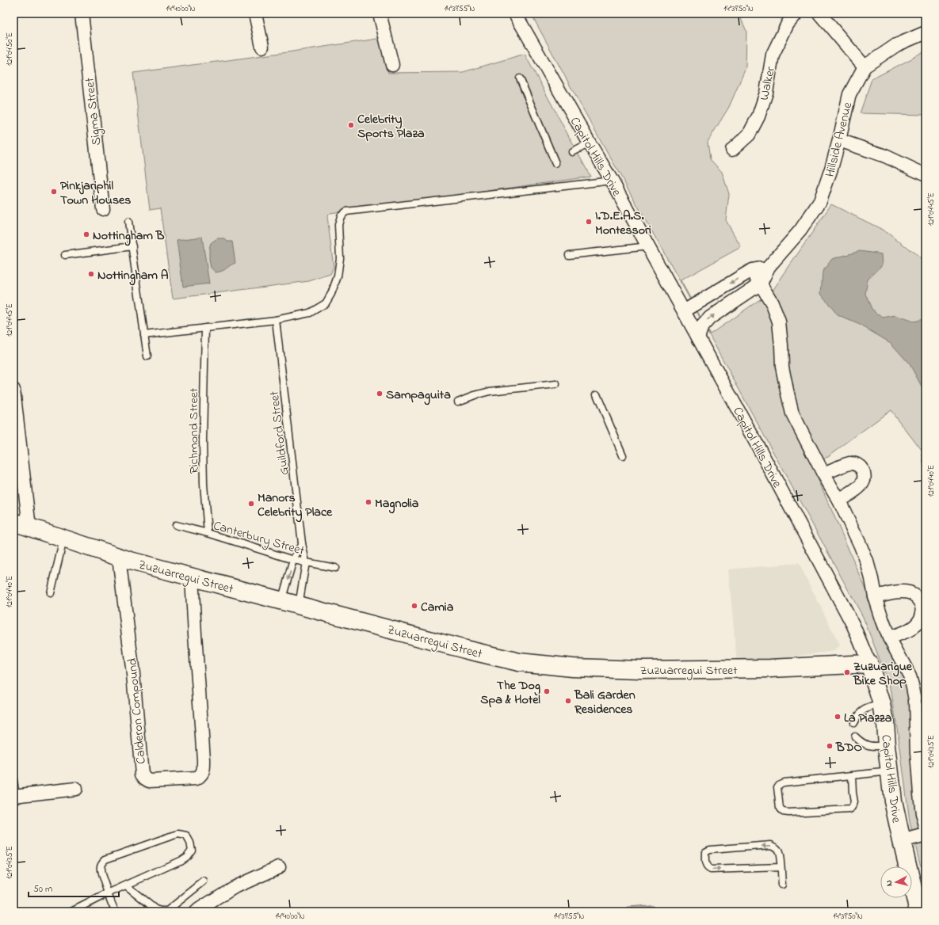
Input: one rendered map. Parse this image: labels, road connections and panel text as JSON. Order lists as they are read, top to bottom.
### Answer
{
  "streets": {
    "street": [
      "Walker",
      "Sigma Street",
      "Hillside Avenue",
      "Capitol Hills Drive",
      "Zuzuarregui Street",
      "Calderon Compound"
    ],
    "lane": ["Richmond Street", "Guildford Street", "Canterbury Street"]
  },
  "crossings": [
    ["Capitol Hills Drive", "Zuzuarregui Street"],
    ["Richmond Street", "Canterbury Street"],
    ["Guildford Street", "Canterbury Street"],
    ["Guildford Street", "Zuzuarregui Street"],
    ["Zuzuarregui Street", "Calderon Compound"]
  ],
  "places": [
    "Celebrity Sports Plaza",
    "Pinkjariphil Town Houses",
    "I.D.E.A.S. Montessori",
    "Nottingham B",
    "Nottingham A",
    "Sampaguita",
    "Magnolia",
    "Manors Celebrity Place",
    "Camia",
    "Zuzuarigue Bike Shop",
    "The Dog Spa & Hotel",
    "Bali Garden Residences",
    "La Piazza",
    "BDO"
  ],
  "scale_bar": "50 m",
  "north": "left",
  "coordinates": [
    "14°40'00\"N",
    "14°39'55\"N",
    "14°39'50\"N",
    "121°04'50\"E",
    "121°04'45\"E",
    "121°04'40\"E",
    "121°04'35\"E"
  ]
}
